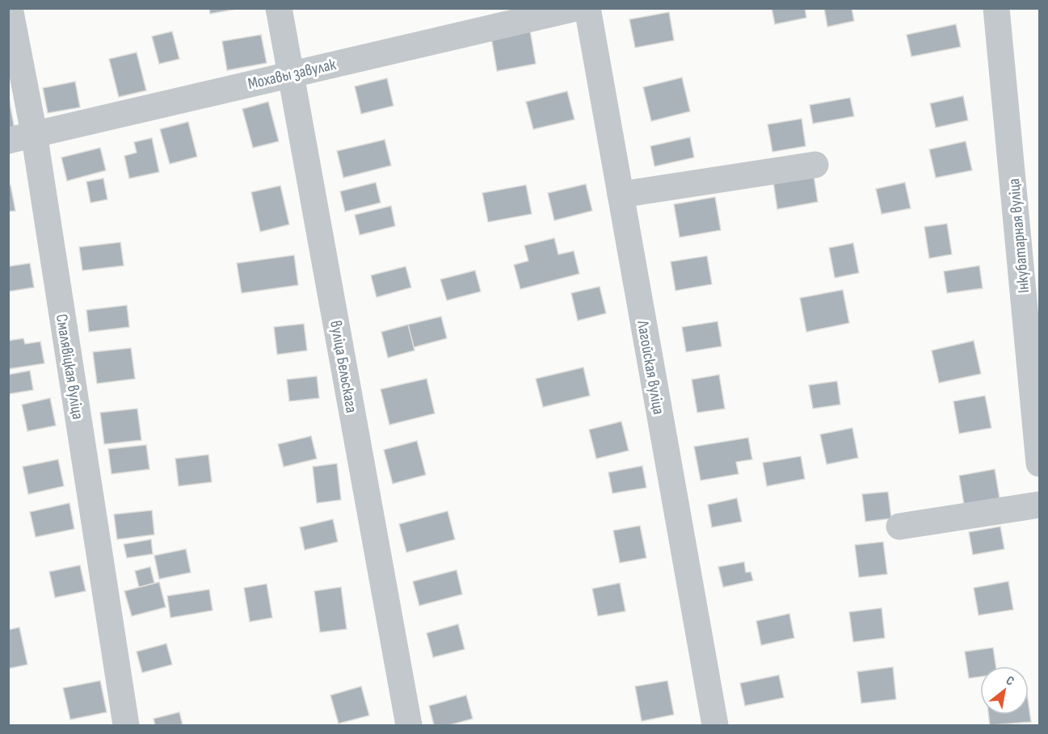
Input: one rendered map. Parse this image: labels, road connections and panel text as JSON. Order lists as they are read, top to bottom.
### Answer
{
  "streets": {
    "street": [
      "Мохавы завулак",
      "Інкубатарная вуліца",
      "Смалявіцкая вуліца",
      "вуліца Бельскага",
      "Лагойская вуліца"
    ]
  },
  "crossings": [
    ["Мохавы завулак", "Смалявіцкая вуліца"],
    ["Мохавы завулак", "вуліца Бельскага"]
  ],
  "north": "top right"
}
